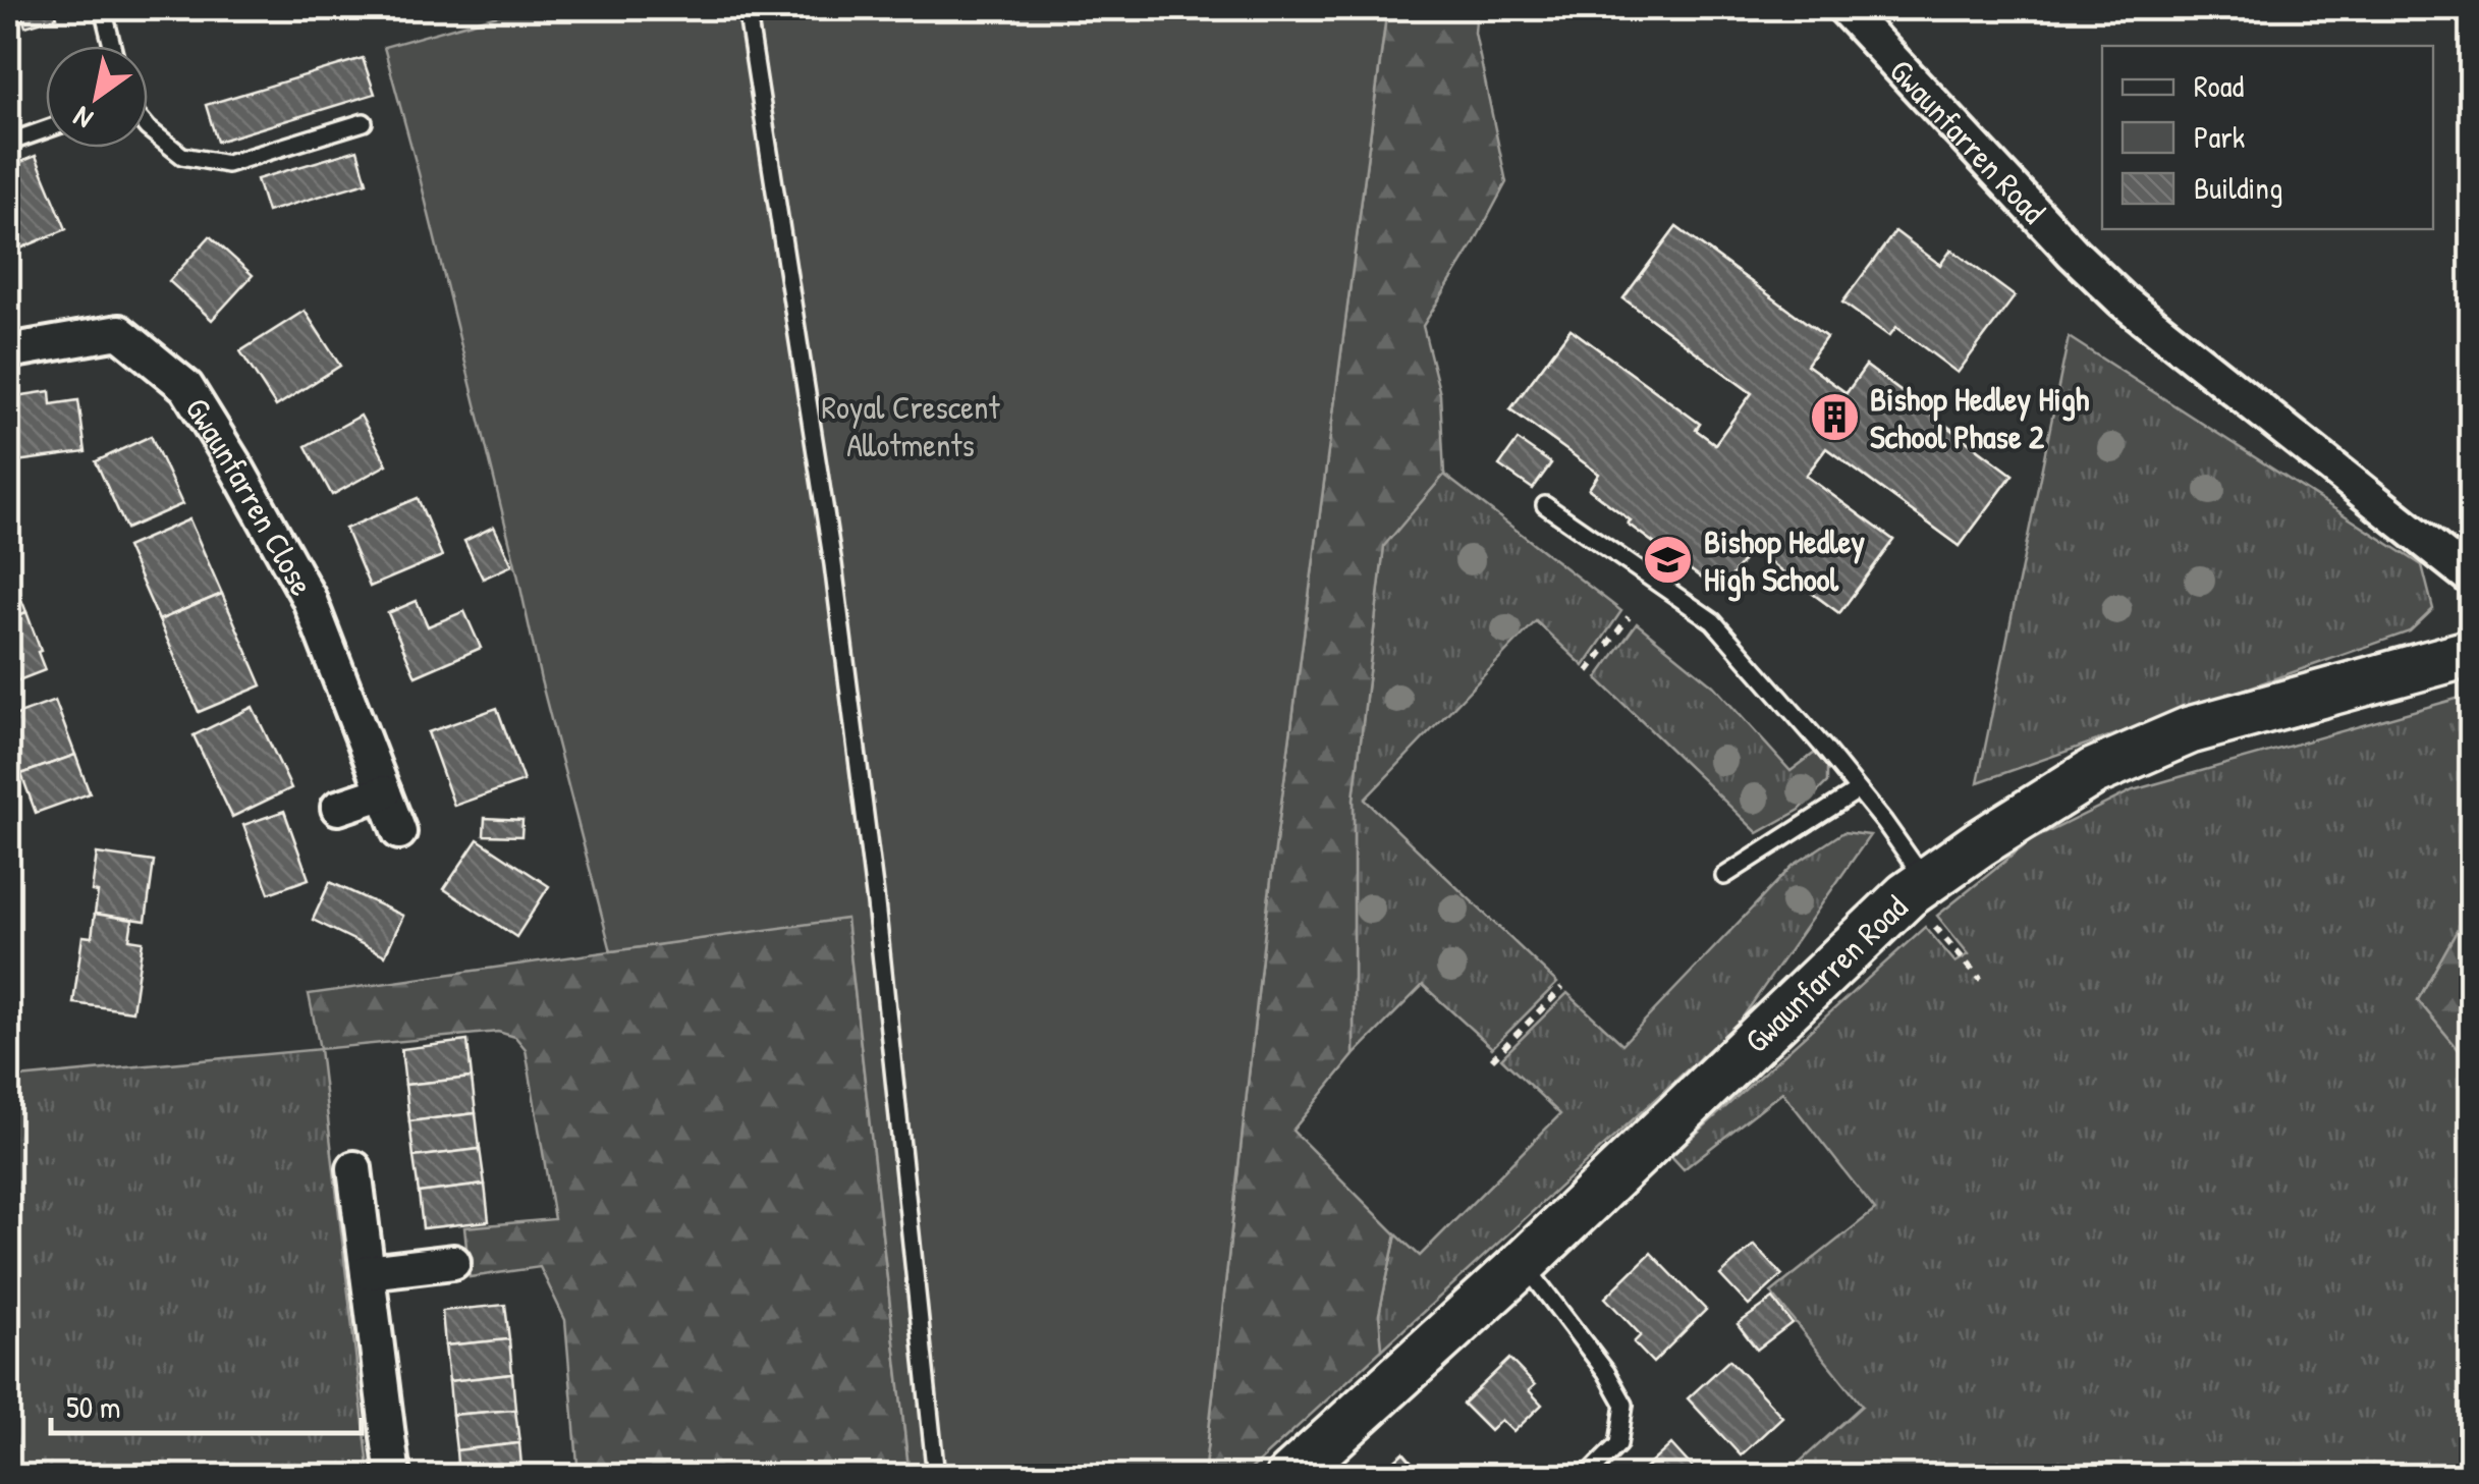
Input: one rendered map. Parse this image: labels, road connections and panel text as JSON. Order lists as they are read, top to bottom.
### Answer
{
  "streets": {
    "street": ["Gwaunfarren Road", "Gwaunfarren Close"]
  },
  "parks": ["Royal Crescent Allotments"],
  "places": {
    "building": ["Bishop Hedley High School Phase 2"],
    "school or university": ["Bishop Hedley High School"]
  },
  "legend": ["Road", "Park", "Building"],
  "scale_bar": "50 m",
  "north": "bottom left"
}
